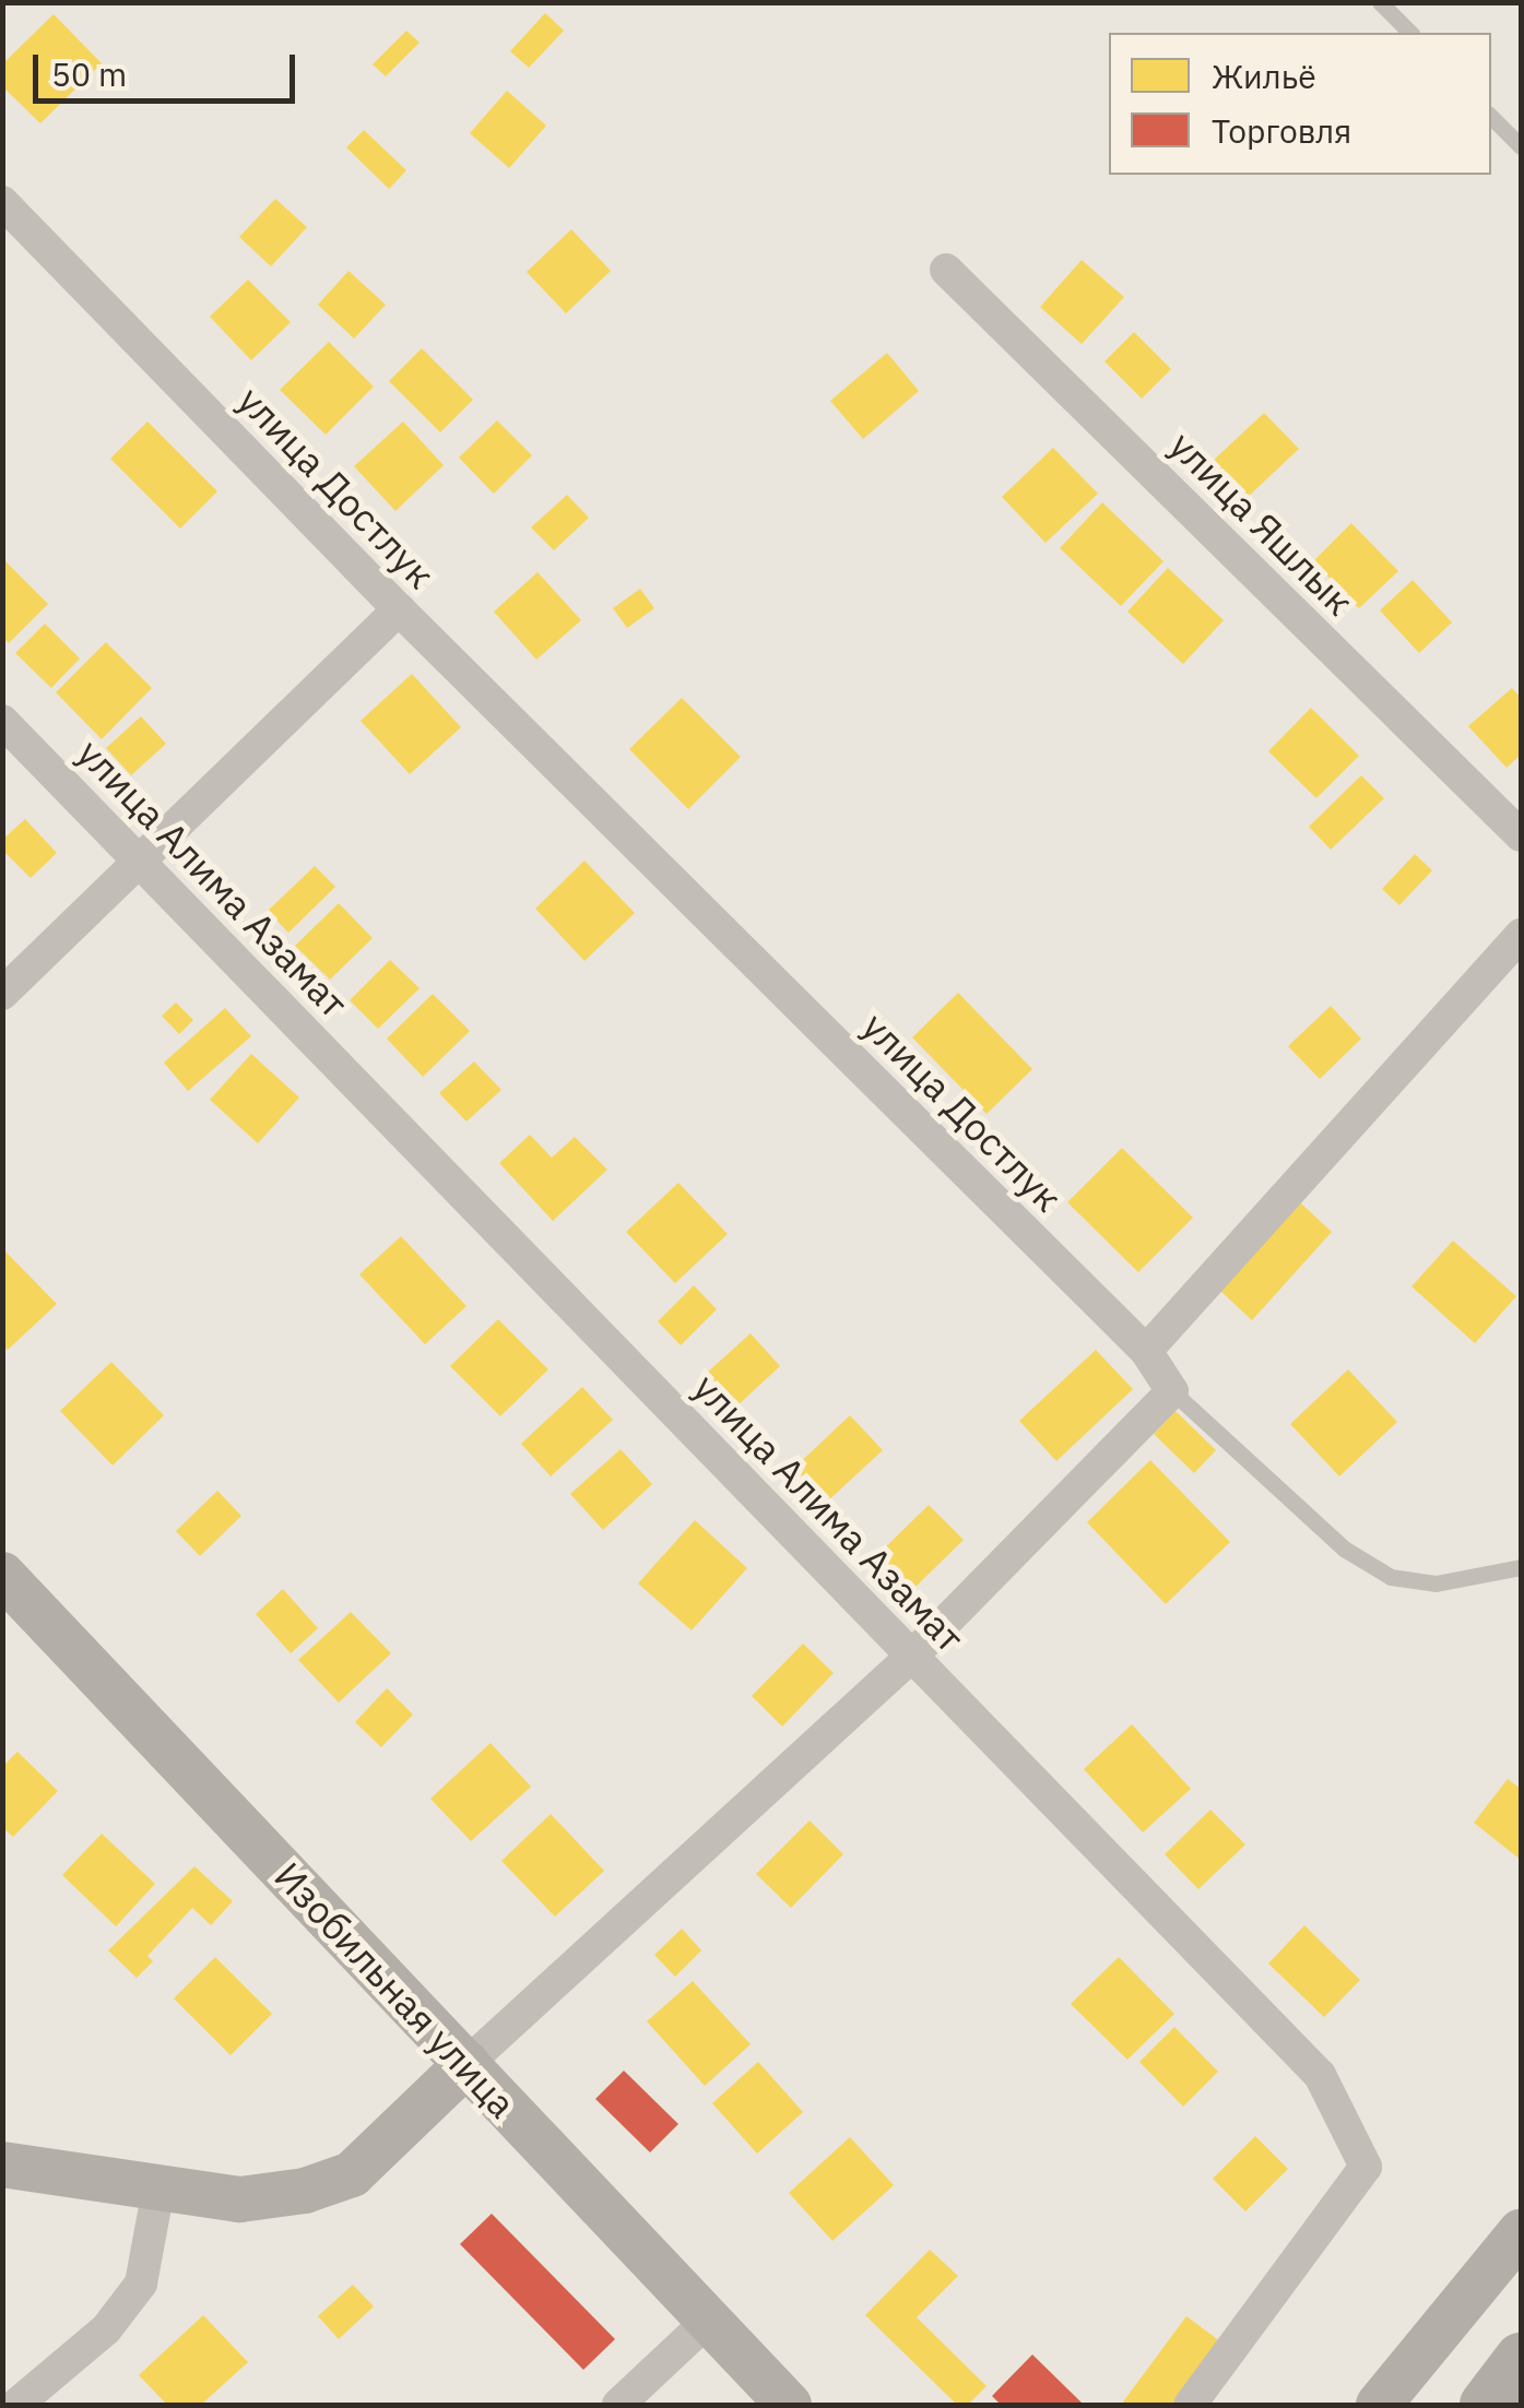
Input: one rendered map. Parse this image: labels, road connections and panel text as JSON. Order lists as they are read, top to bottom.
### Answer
{
  "streets": {
    "main road": ["Изобильная улица"],
    "street": ["улица Достлук", "улица Яшлык", "улица Алима Азамат"]
  },
  "legend": ["Жильё", "Торговля"],
  "scale_bar": "50 m"
}
